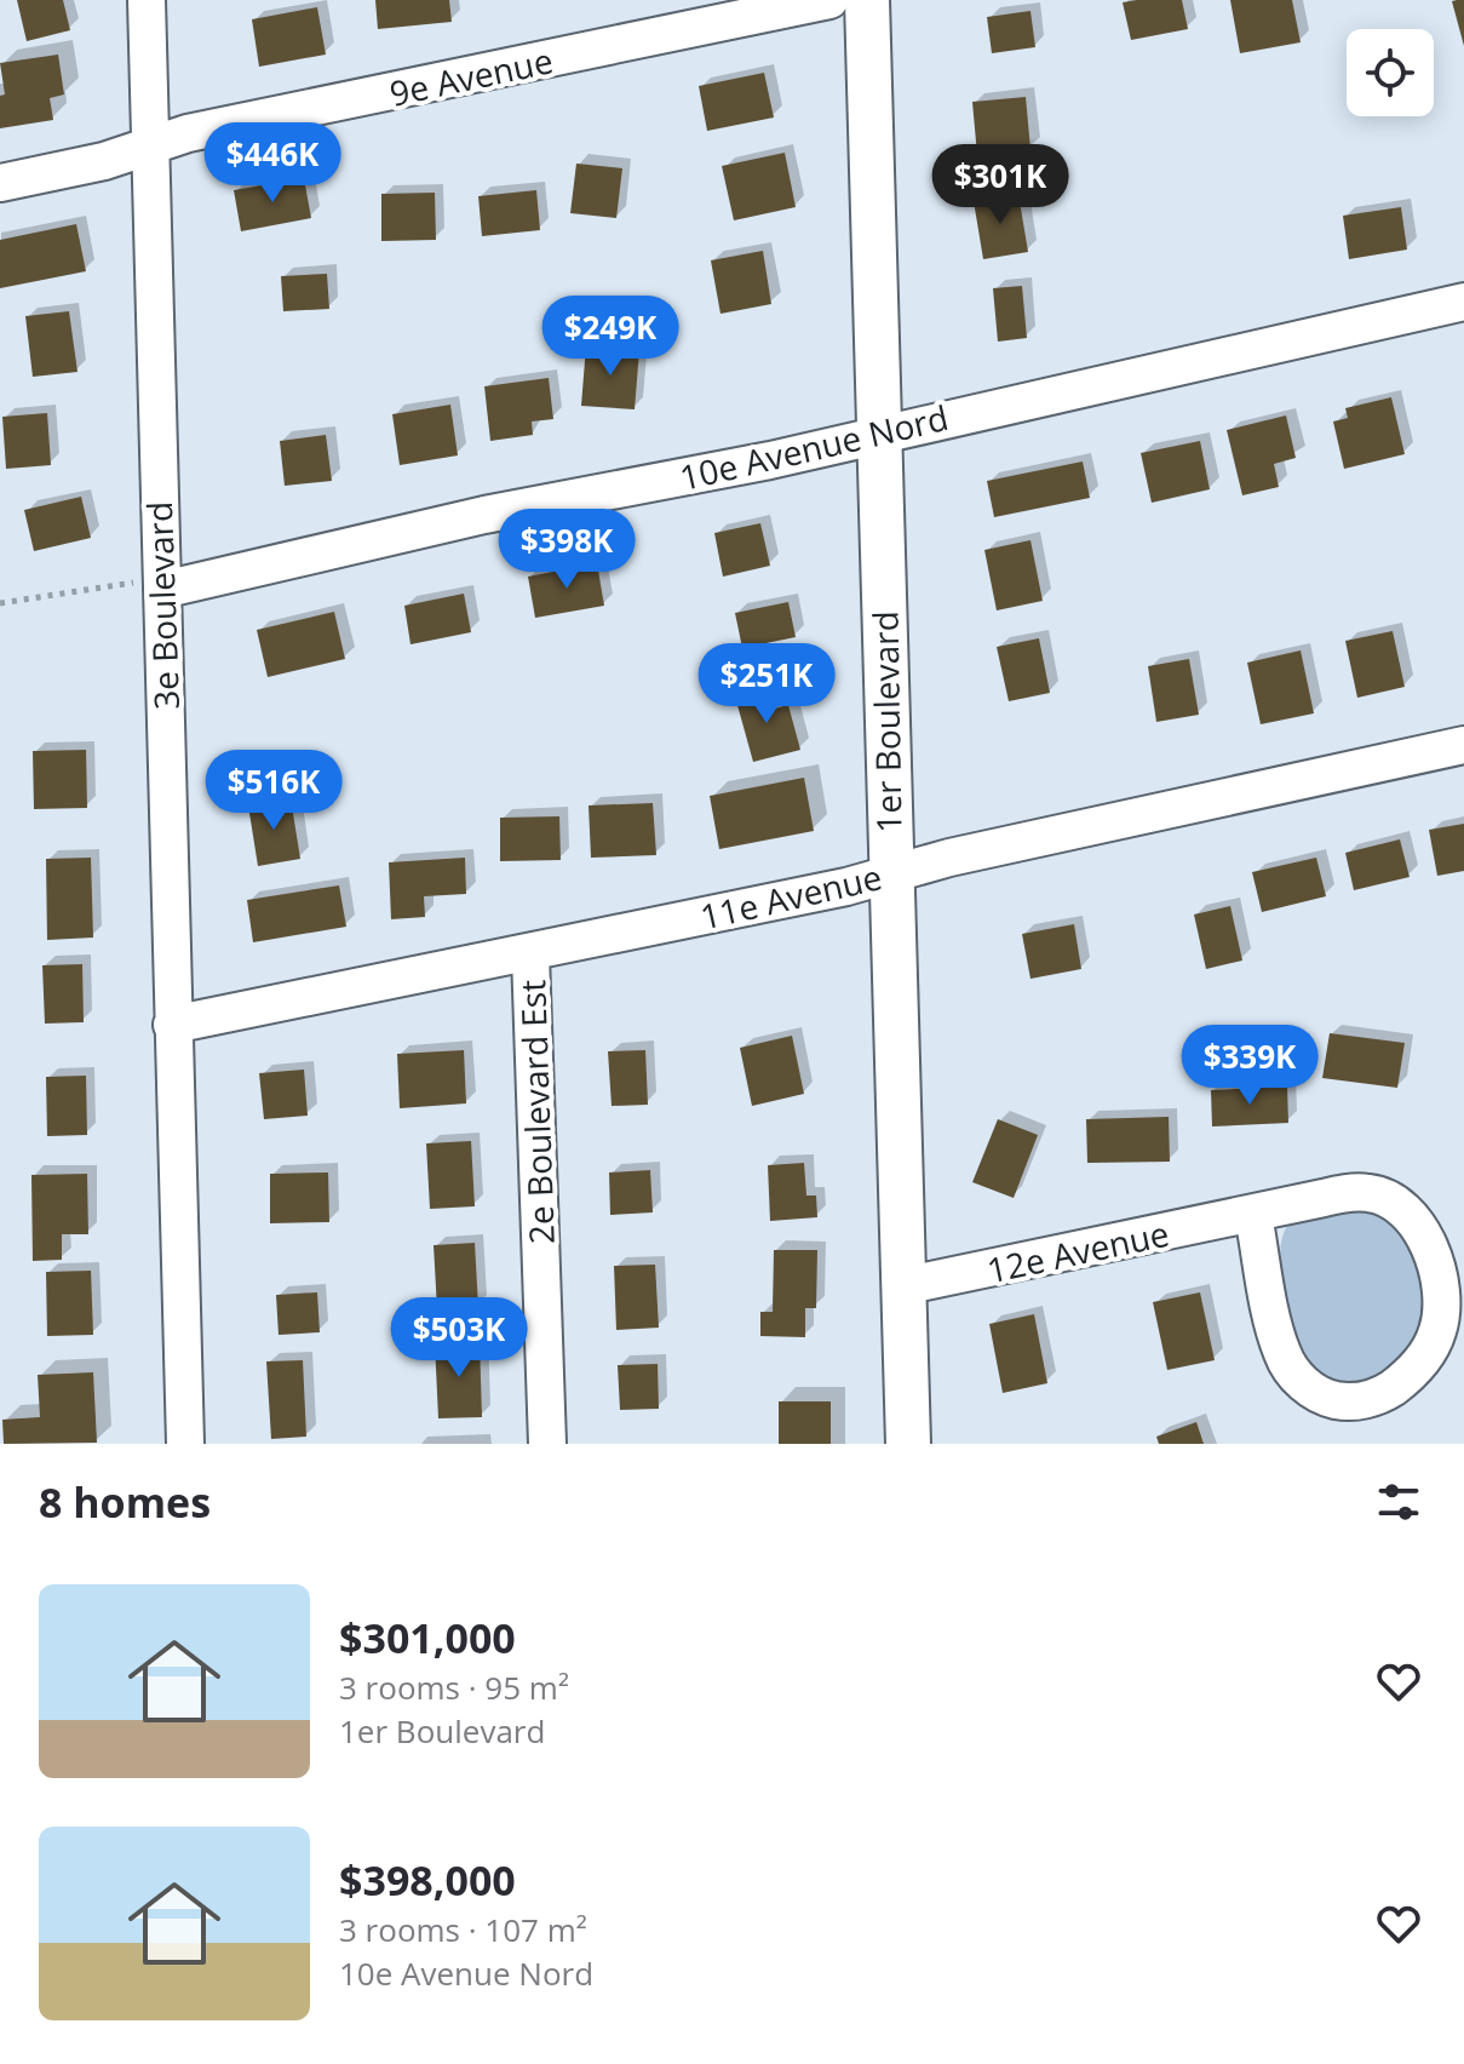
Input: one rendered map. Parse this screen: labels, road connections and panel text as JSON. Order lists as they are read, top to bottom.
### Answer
{
  "streets": {
    "street": [
      "9e Avenue",
      "10e Avenue Nord",
      "3e Boulevard",
      "1er Boulevard",
      "11e Avenue",
      "2e Boulevard Est",
      "12e Avenue"
    ]
  },
  "crossings": [
    ["9e Avenue", "3e Boulevard"],
    ["10e Avenue Nord", "3e Boulevard"],
    ["10e Avenue Nord", "1er Boulevard"],
    ["3e Boulevard", "11e Avenue"],
    ["1er Boulevard", "11e Avenue"],
    ["1er Boulevard", "12e Avenue"],
    ["11e Avenue", "2e Boulevard Est"]
  ],
  "page": {
    "price": [
      "$446K",
      "$301K",
      "$249K",
      "$398K",
      "$251K",
      "$516K",
      "$339K",
      "$503K"
    ],
    "heading": "8 homes",
    "list": [
      {
        "name": "$301,000",
        "note": "3 rooms · 95 m² · 1er Boulevard"
      },
      {
        "name": "$398,000",
        "note": "3 rooms · 107 m² · 10e Avenue Nord"
      }
    ]
  }
}
